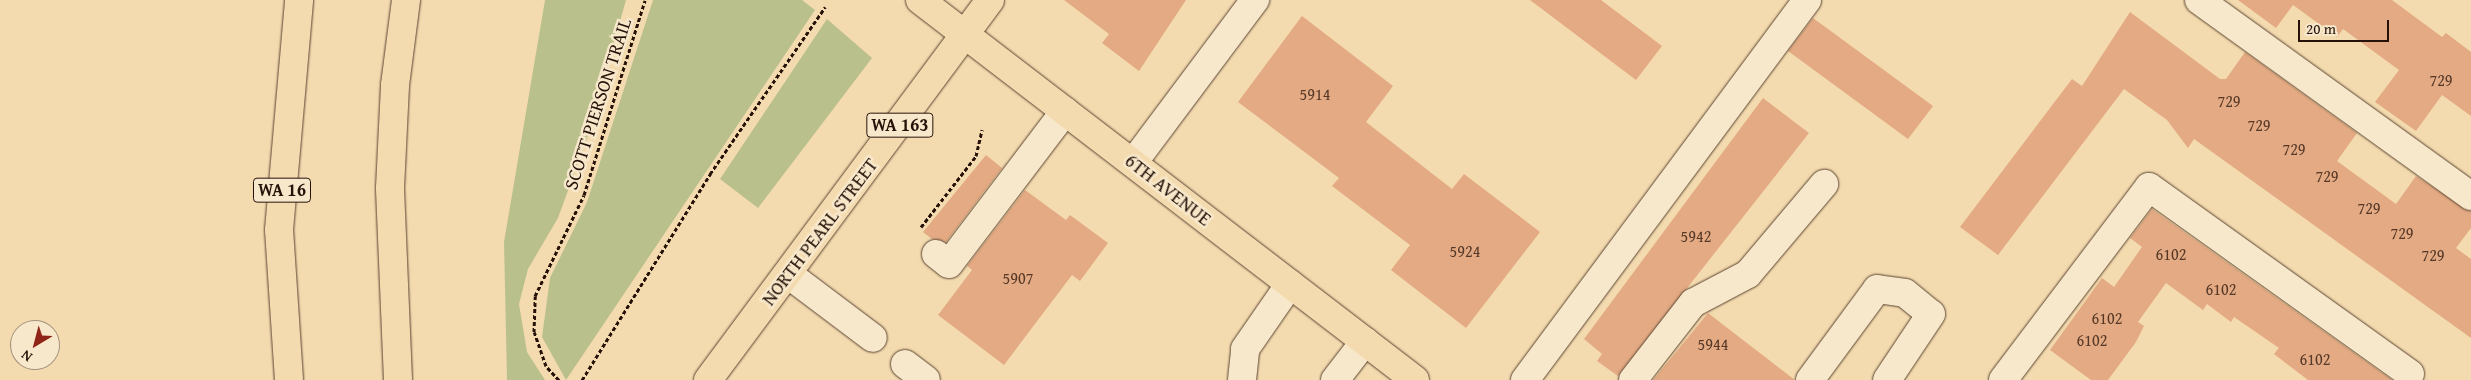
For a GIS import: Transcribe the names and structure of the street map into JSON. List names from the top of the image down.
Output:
{
  "streets": {
    "main road": [
      "WA 163",
      "WA 16",
      "6TH AVENUE",
      "NORTH PEARL STREET"
    ],
    "path": ["SCOTT PIERSON TRAIL"]
  },
  "crossings": [
    ["WA 163", "6TH AVENUE"],
    ["WA 163", "NORTH PEARL STREET"],
    ["6TH AVENUE", "NORTH PEARL STREET"]
  ],
  "house_numbers": [
    "729",
    "5914",
    "729",
    "729",
    "729",
    "729",
    "729",
    "729",
    "5942",
    "5924",
    "6102",
    "729",
    "5907",
    "6102",
    "6102",
    "6102",
    "5944",
    "6102"
  ],
  "scale_bar": "20 m",
  "north": "bottom left"
}
